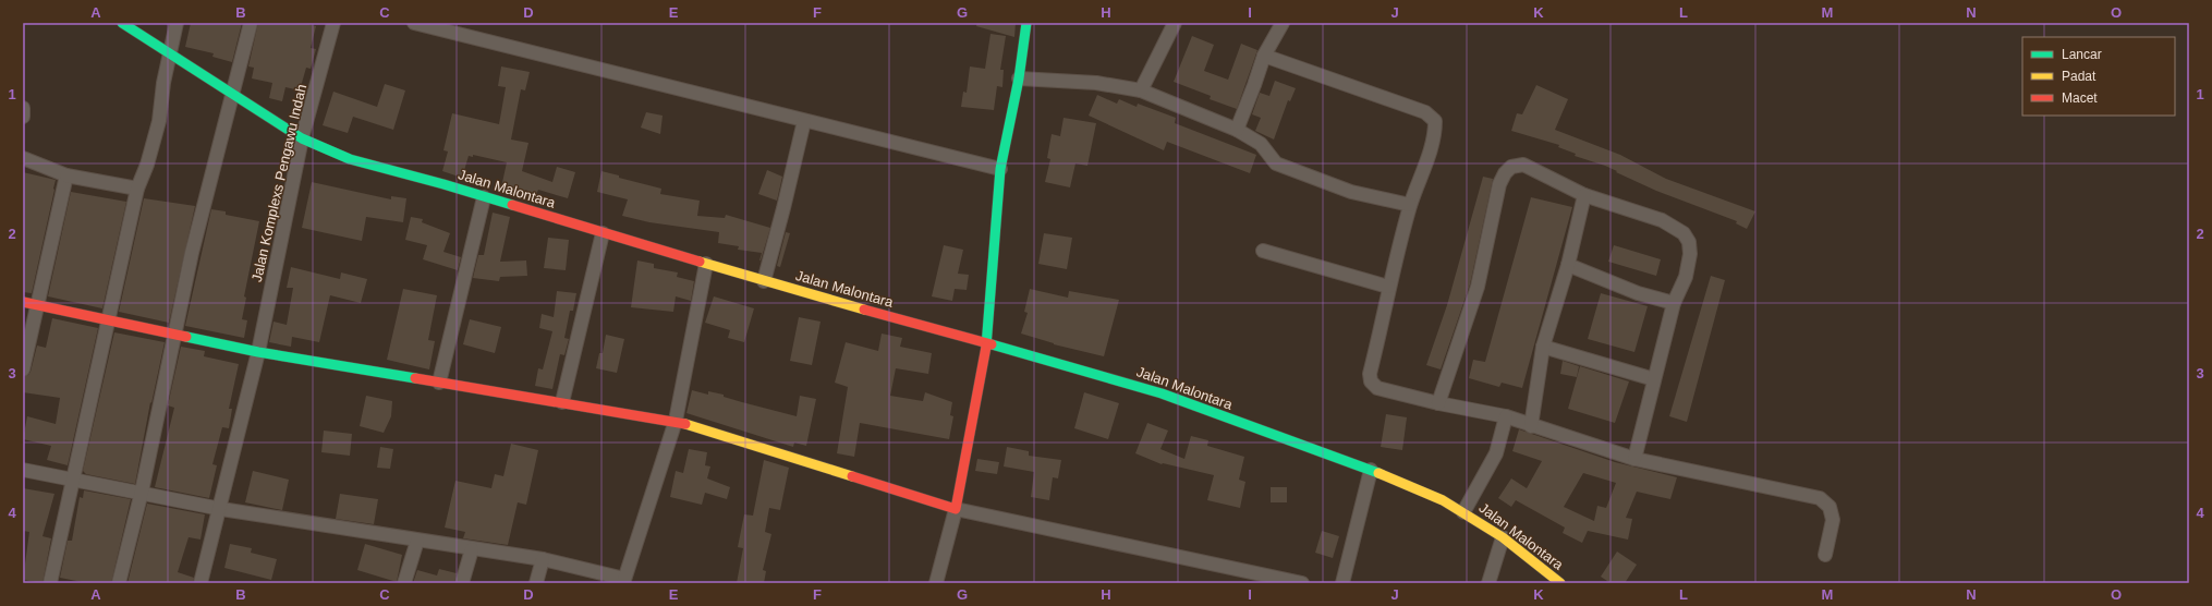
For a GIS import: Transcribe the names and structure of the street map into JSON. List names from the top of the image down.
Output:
{
  "streets": {
    "street": ["Jalan Komplexs Pengawu Indah", "Jalan Malontara"]
  },
  "crossings": [
    ["Jalan Komplexs Pengawu Indah", "Jalan Malontara"]
  ],
  "legend": ["Lancar", "Padat", "Macet"],
  "grid": {
    "columns": [
      "A",
      "B",
      "C",
      "D",
      "E",
      "F",
      "G",
      "H",
      "I",
      "J",
      "K",
      "L",
      "M",
      "N",
      "O"
    ],
    "rows": [
      "1",
      "2",
      "3",
      "4"
    ]
  }
}
